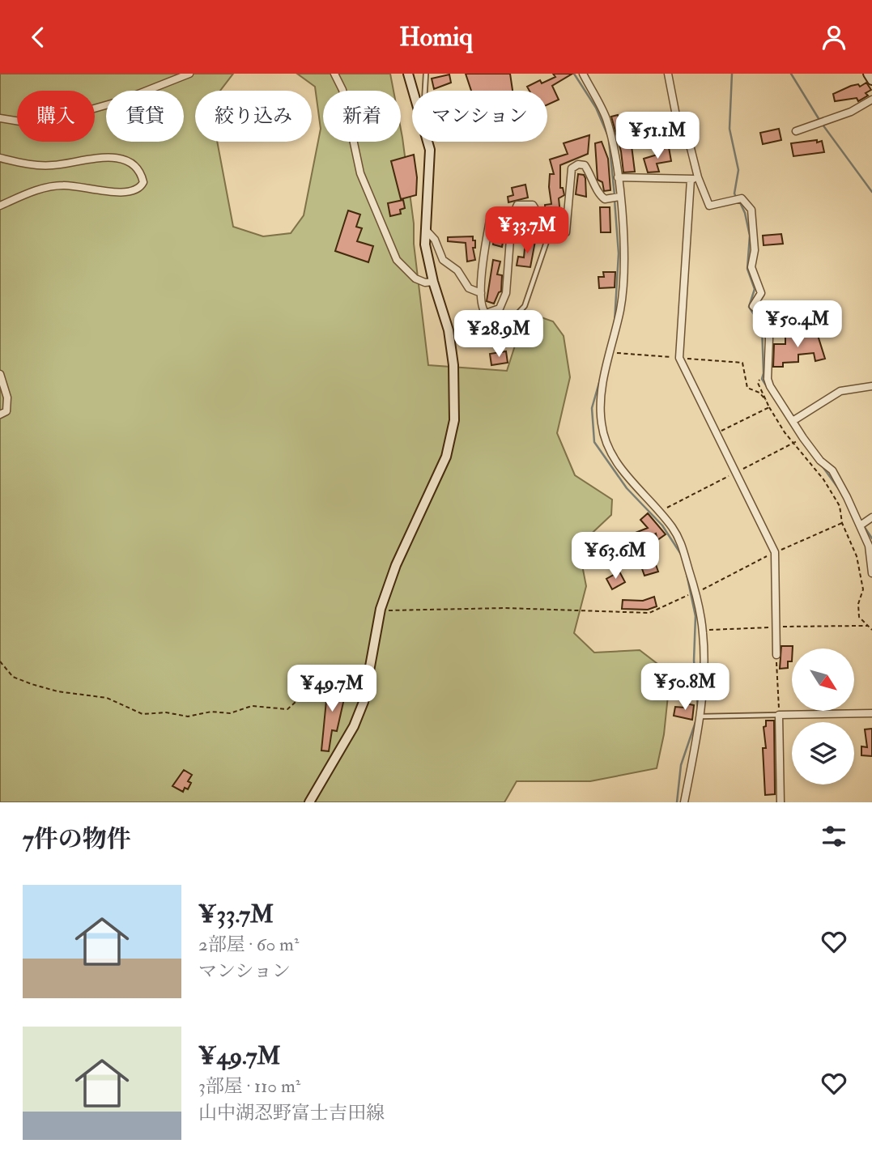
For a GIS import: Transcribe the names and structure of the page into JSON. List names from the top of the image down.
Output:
{
  "north": "bottom right",
  "page": {
    "header": "Homiq",
    "chip": [
      "購入",
      "賃貸",
      "絞り込み",
      "新着",
      "マンション"
    ],
    "price": [
      "¥51.1M",
      "¥33.7M",
      "¥50.4M",
      "¥28.9M",
      "¥63.6M",
      "¥50.8M",
      "¥49.7M"
    ],
    "heading": "7件の物件",
    "list": [
      {
        "name": "¥33.7M",
        "note": "2部屋 · 60 m² · マンション"
      },
      {
        "name": "¥49.7M",
        "note": "3部屋 · 110 m² · 山中湖忍野富士吉田線"
      }
    ]
  }
}
